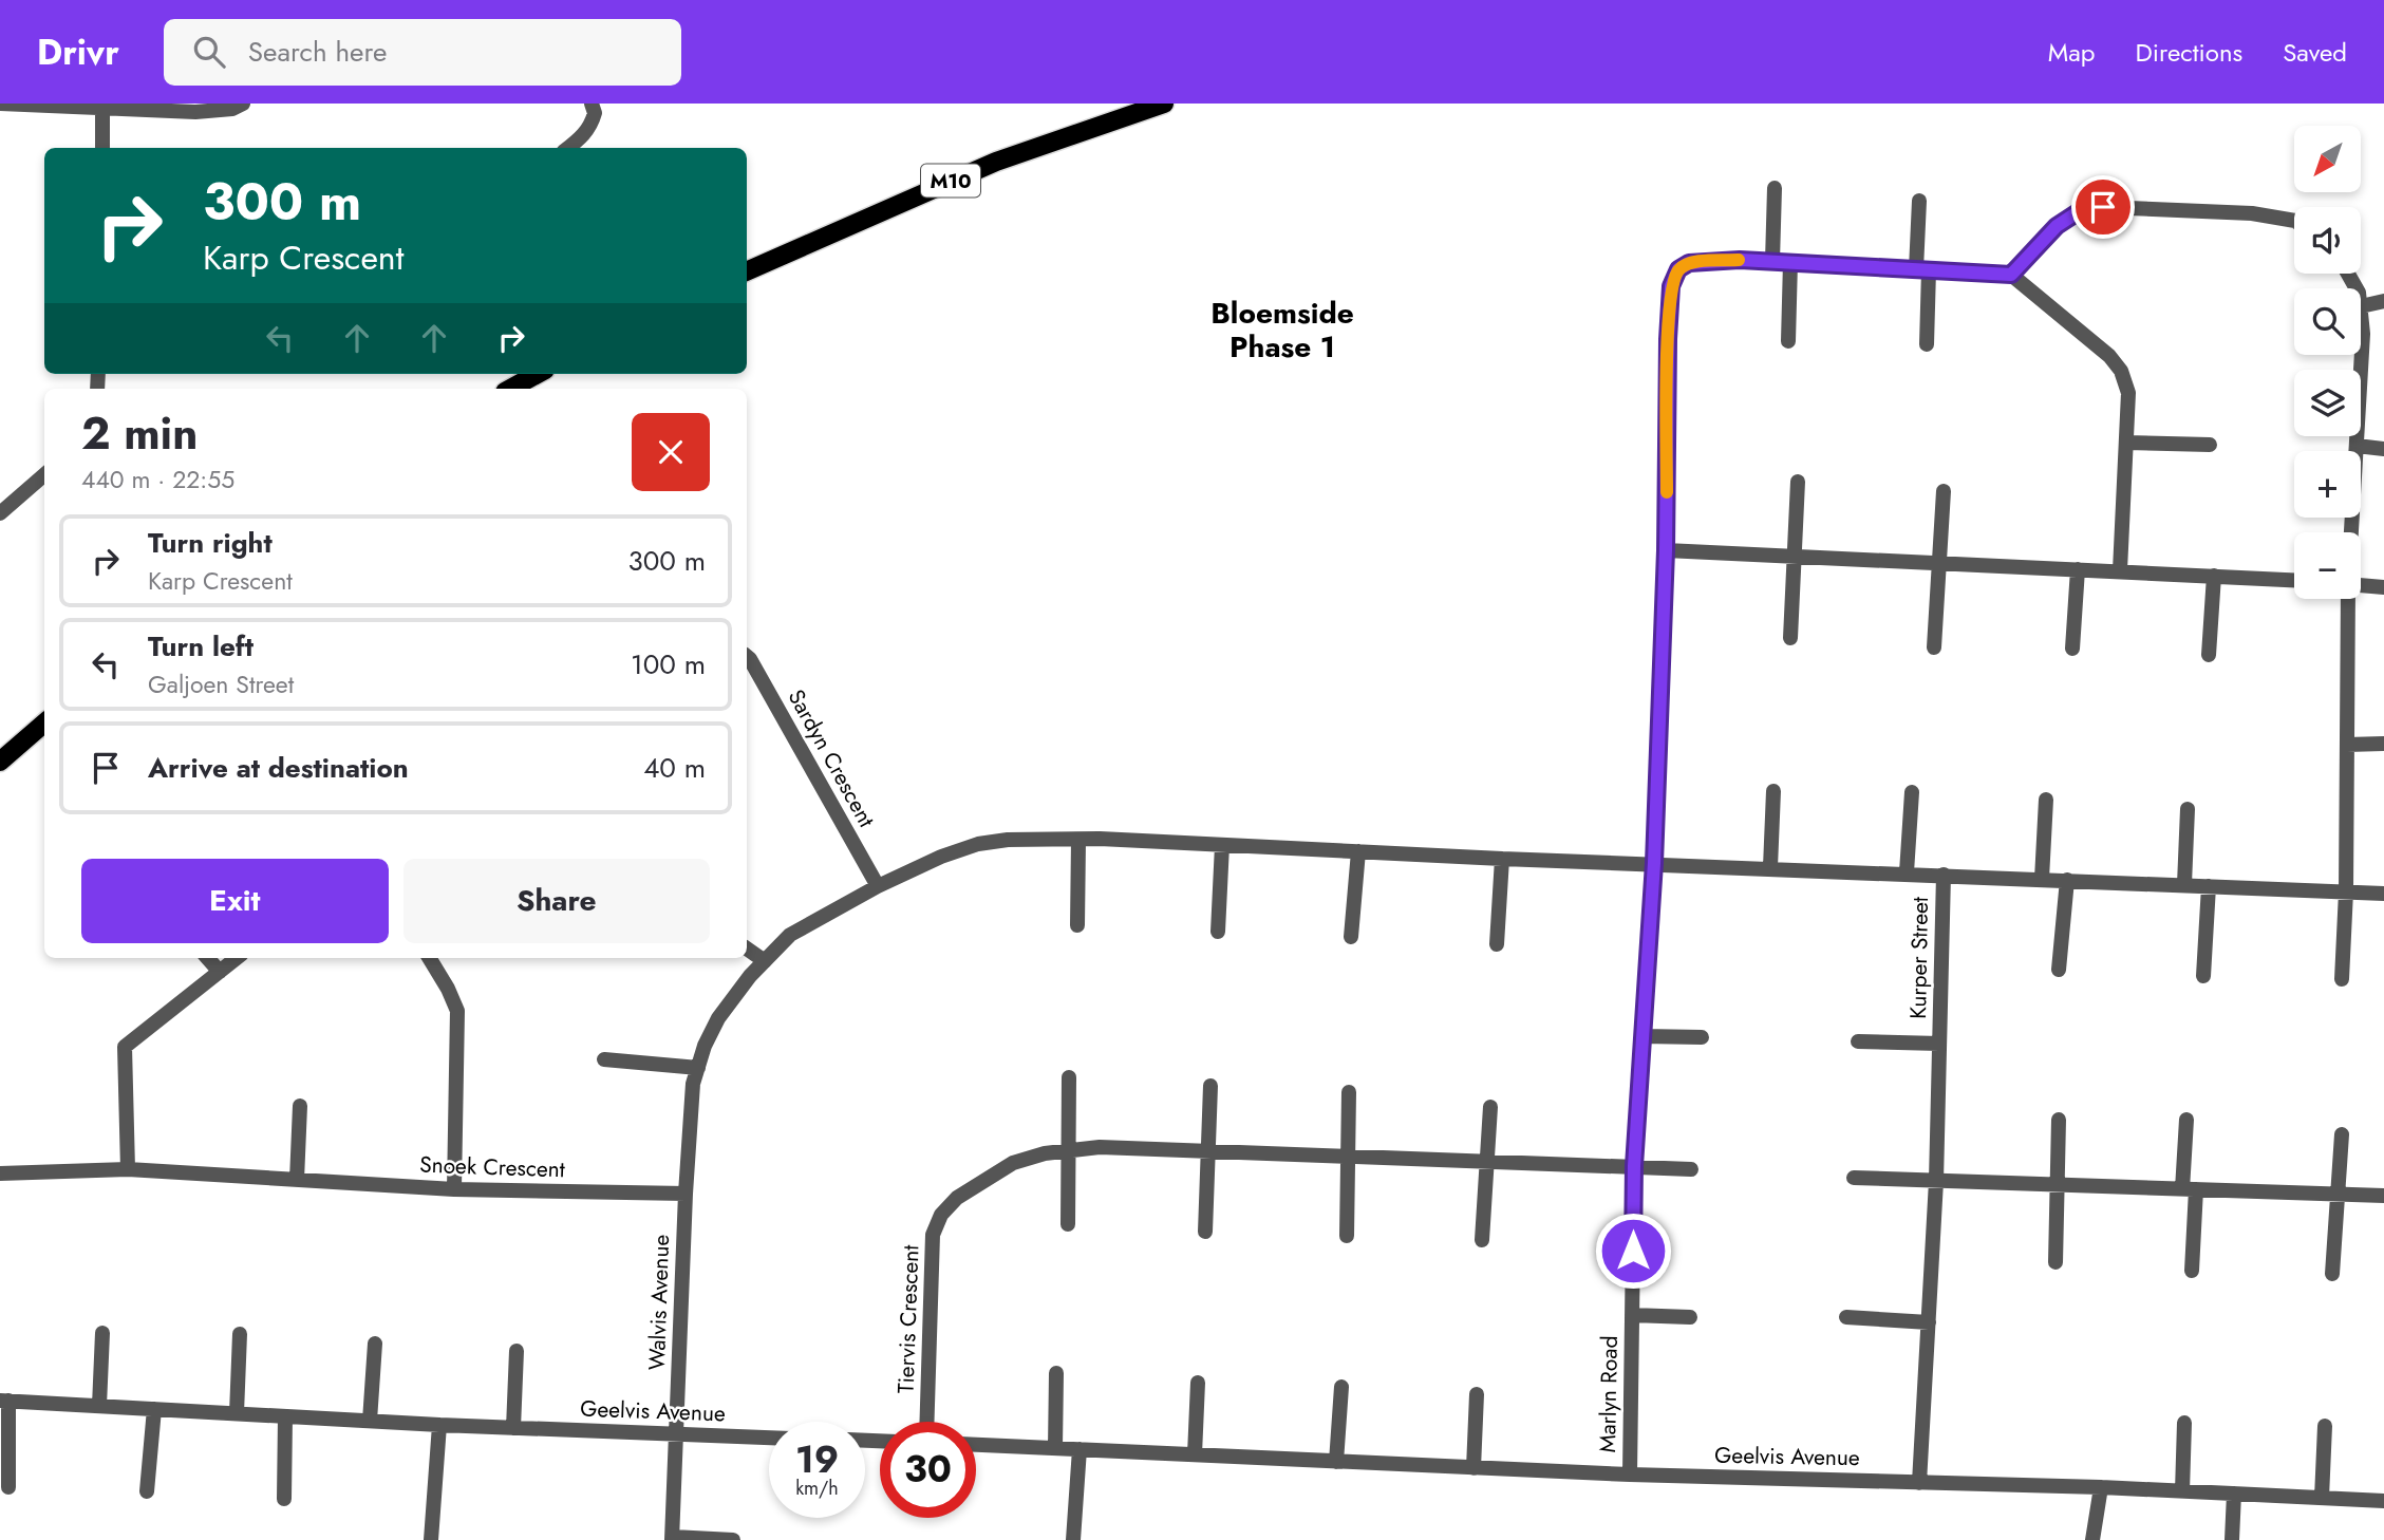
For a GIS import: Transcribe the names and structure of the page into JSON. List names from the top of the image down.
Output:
{
  "streets": {
    "main road": ["M10"],
    "street": [
      "Sardyn Crescent",
      "Kurper Street",
      "Snoek Crescent",
      "Walvis Avenue",
      "Tiervis Crescent",
      "Marlyn Road",
      "Geelvis Avenue"
    ]
  },
  "crossings": [
    ["Sardyn Crescent", "Walvis Avenue"],
    ["Kurper Street", "Walvis Avenue"],
    ["Kurper Street", "Geelvis Avenue"],
    ["Snoek Crescent", "Walvis Avenue"],
    ["Walvis Avenue", "Marlyn Road"],
    ["Walvis Avenue", "Geelvis Avenue"],
    ["Tiervis Crescent", "Marlyn Road"],
    ["Marlyn Road", "Geelvis Avenue"]
  ],
  "districts": ["Bloemside Phase 1"],
  "north": "bottom left",
  "page": {
    "header": "Drivr",
    "search": "Search here",
    "nav": ["Map", "Directions", "Saved"],
    "map_buttons": ["+", "−"],
    "turn": ["300 m", "Karp Crescent"],
    "heading": ["2 min", "440 m · 22:55"],
    "list": [
      {
        "name": "Turn right",
        "note": "Karp Crescent",
        "value": "300 m"
      },
      {
        "name": "Turn left",
        "note": "Galjoen Street",
        "value": "100 m"
      },
      {
        "name": "Arrive at destination",
        "value": "40 m"
      }
    ],
    "buttons": ["Exit", "Share"],
    "speed": "19 km/h",
    "limit": "30"
  }
}
